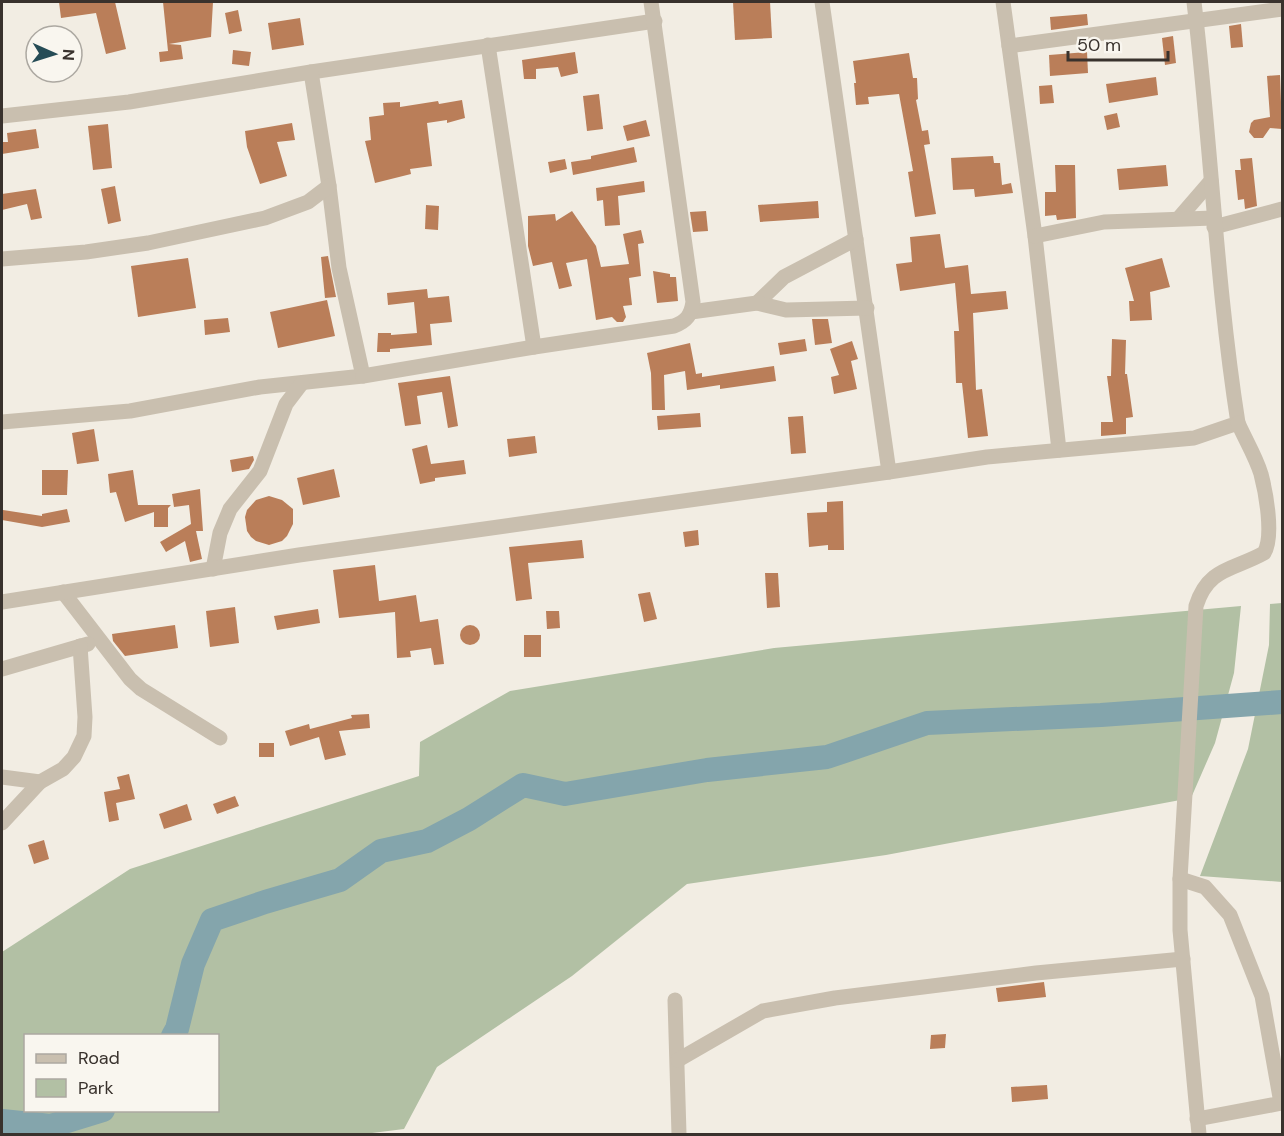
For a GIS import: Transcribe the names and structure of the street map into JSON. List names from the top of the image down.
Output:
{
  "legend": ["Road", "Park"],
  "scale_bar": "50 m",
  "north": "right"
}
